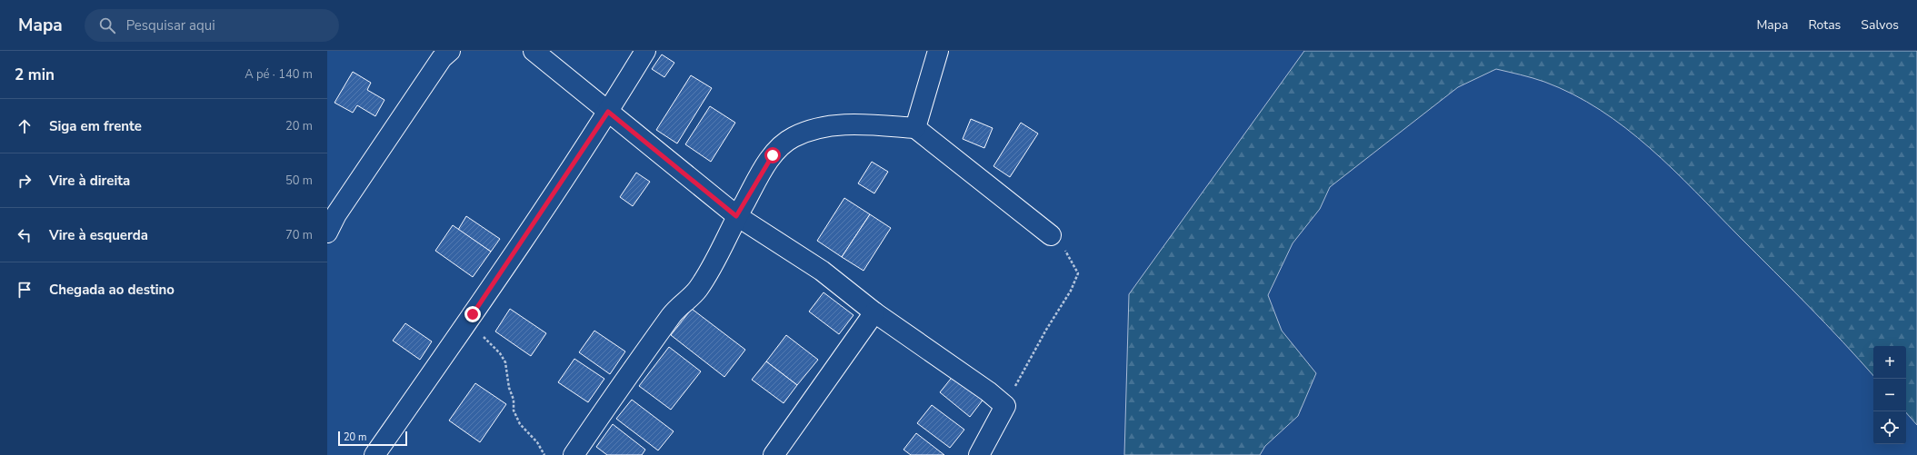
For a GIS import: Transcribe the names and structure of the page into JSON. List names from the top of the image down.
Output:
{
  "scale_bar": "20 m",
  "page": {
    "header": "Mapa",
    "search": "Pesquisar aqui",
    "nav": ["Mapa", "Rotas", "Salvos"],
    "heading": ["2 min", "A pé · 140 m"],
    "list": [
      ["Siga em frente", "20 m"],
      ["Vire à direita", "50 m"],
      ["Vire à esquerda", "70 m"],
      "Chegada ao destino"
    ],
    "map_buttons": ["+", "−"],
    "scale": "20 m"
  }
}
